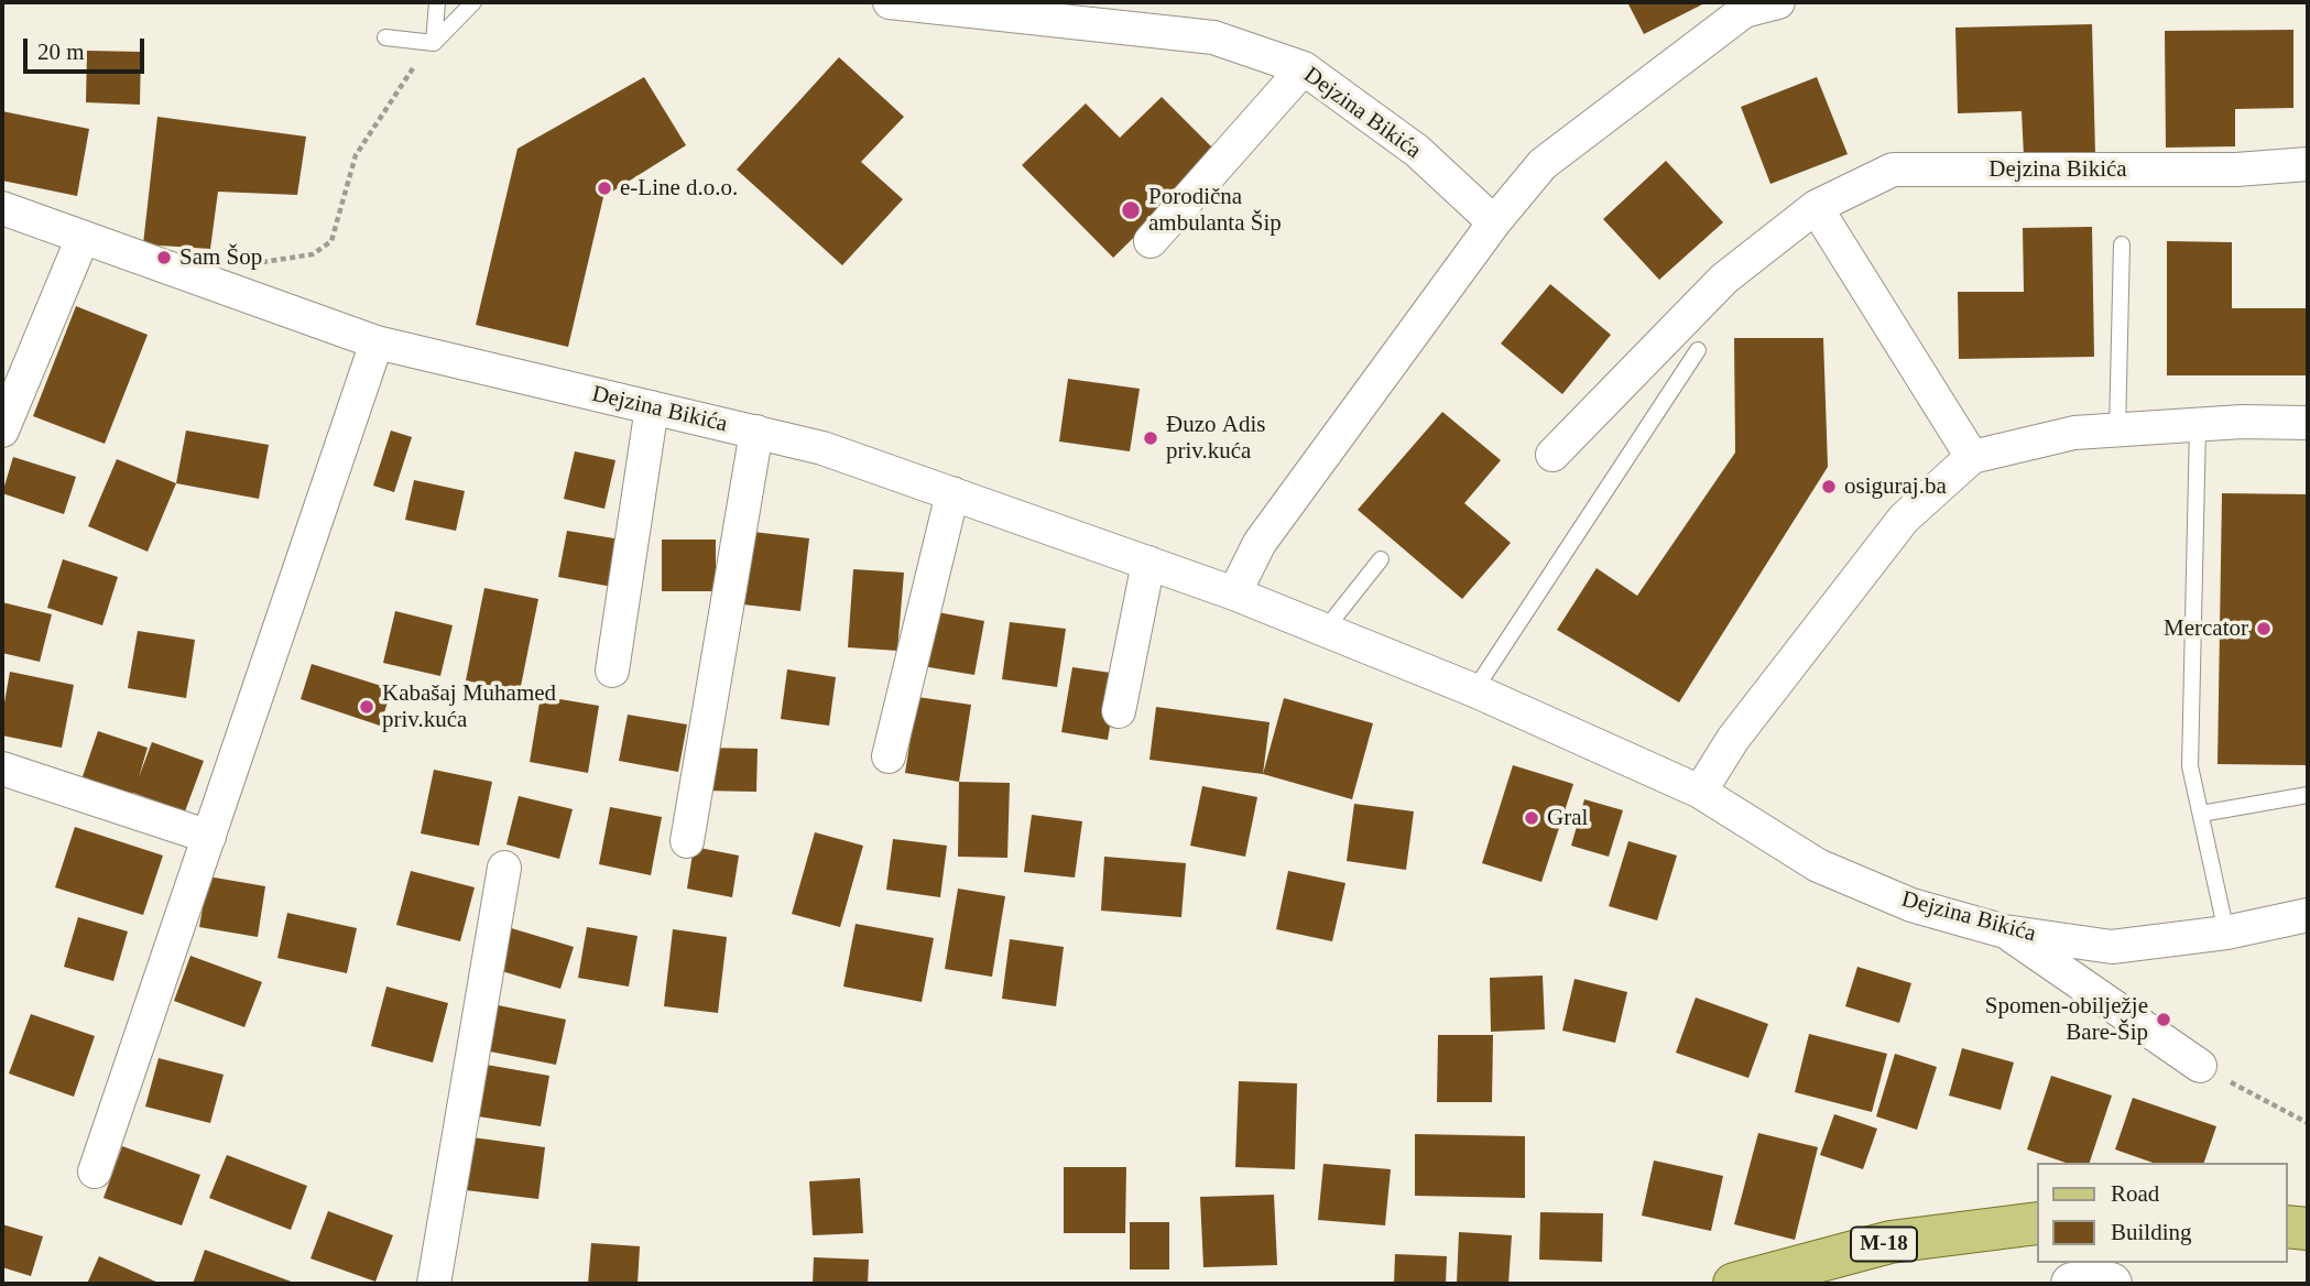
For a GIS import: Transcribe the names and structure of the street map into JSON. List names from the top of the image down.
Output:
{
  "streets": {
    "main road": ["M-18"],
    "street": ["Dejzina Bikića"]
  },
  "places": [
    "e-Line d.o.o.",
    "Porodična ambulanta Šip",
    "Sam Šop",
    "Đuzo Adis priv.kuća",
    "osiguraj.ba",
    "Mercator",
    "Kabašaj Muhamed priv.kuća",
    "Gral",
    "Spomen-obilježje Bare-Šip"
  ],
  "legend": ["Road", "Building"],
  "scale_bar": "20 m"
}
